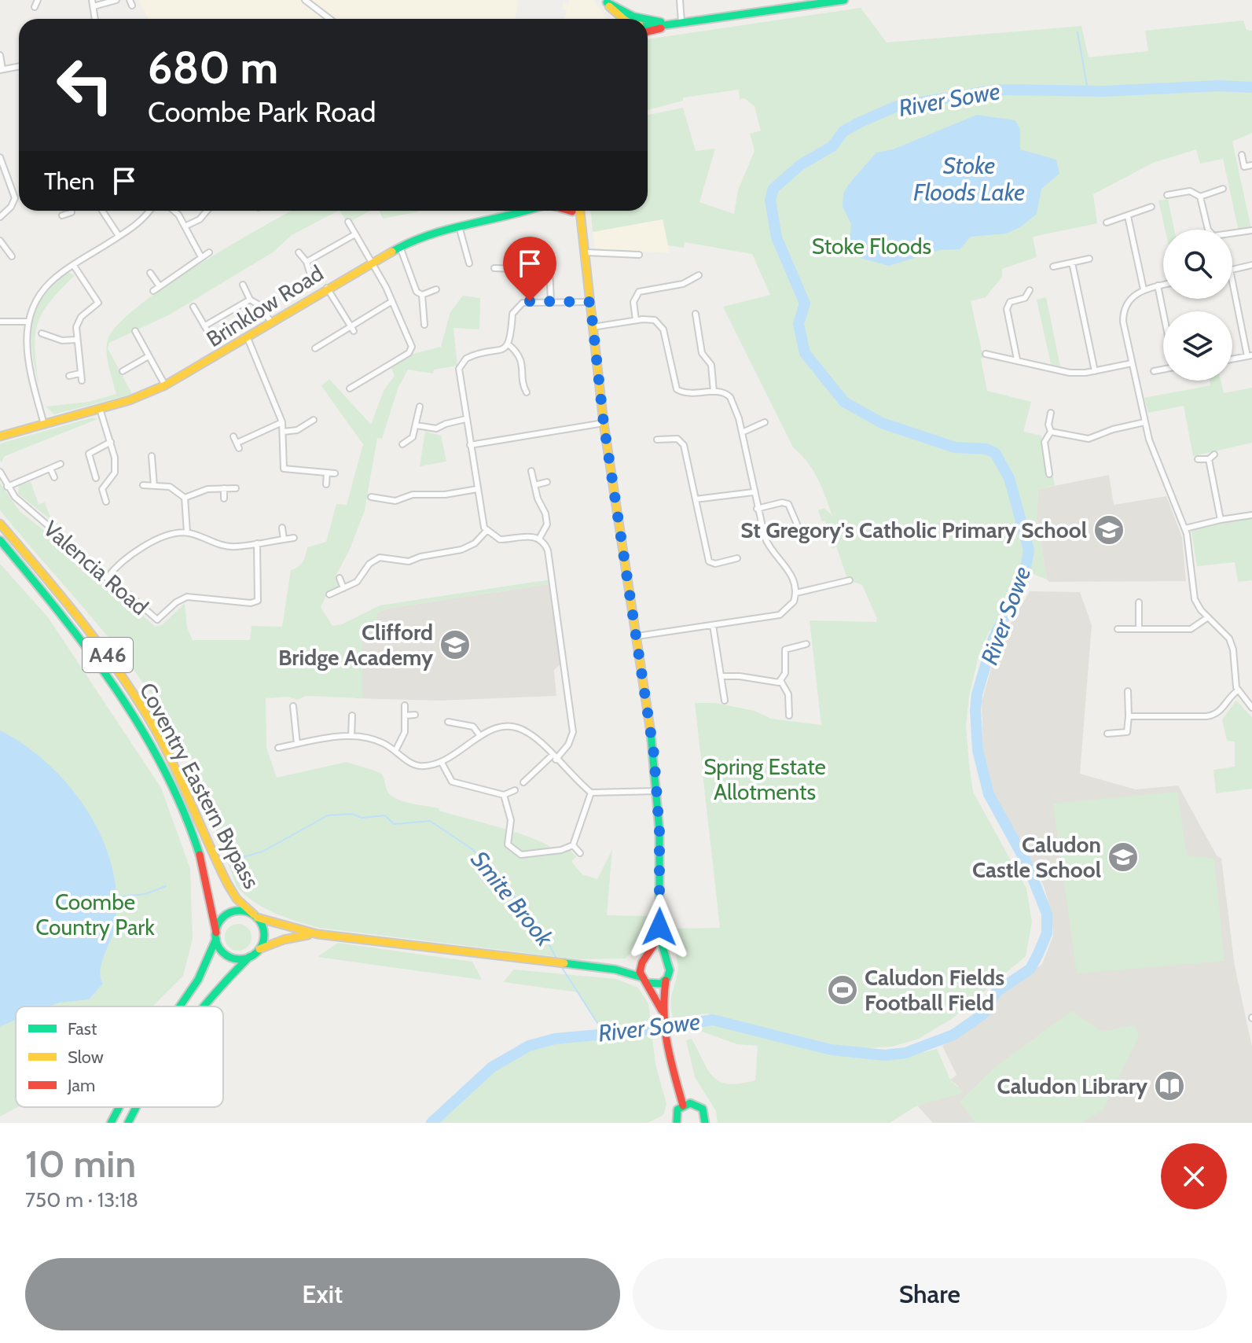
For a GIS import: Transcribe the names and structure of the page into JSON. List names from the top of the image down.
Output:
{
  "streets": {
    "main road": ["Brinklow Road", "A46", "Coventry Eastern Bypass"],
    "street": ["Valencia Road"]
  },
  "water": ["River Sowe", "Stoke Floods Lake", "Smite Brook"],
  "parks": ["Stoke Floods", "Spring Estate Allotments", "Coombe Country Park"],
  "places": {
    "school or university": ["St Gregory's Catholic Primary School", "Clifford Bridge Academy", "Caludon Castle School"],
    "sports": ["Caludon Fields Football Field"],
    "library": ["Caludon Library"]
  },
  "legend": ["Fast", "Slow", "Jam"],
  "page": {
    "turn": ["680 m", "Coombe Park Road"],
    "then": "Then",
    "heading": ["10 min", "750 m · 13:18"],
    "buttons": ["Exit", "Share"]
  }
}
